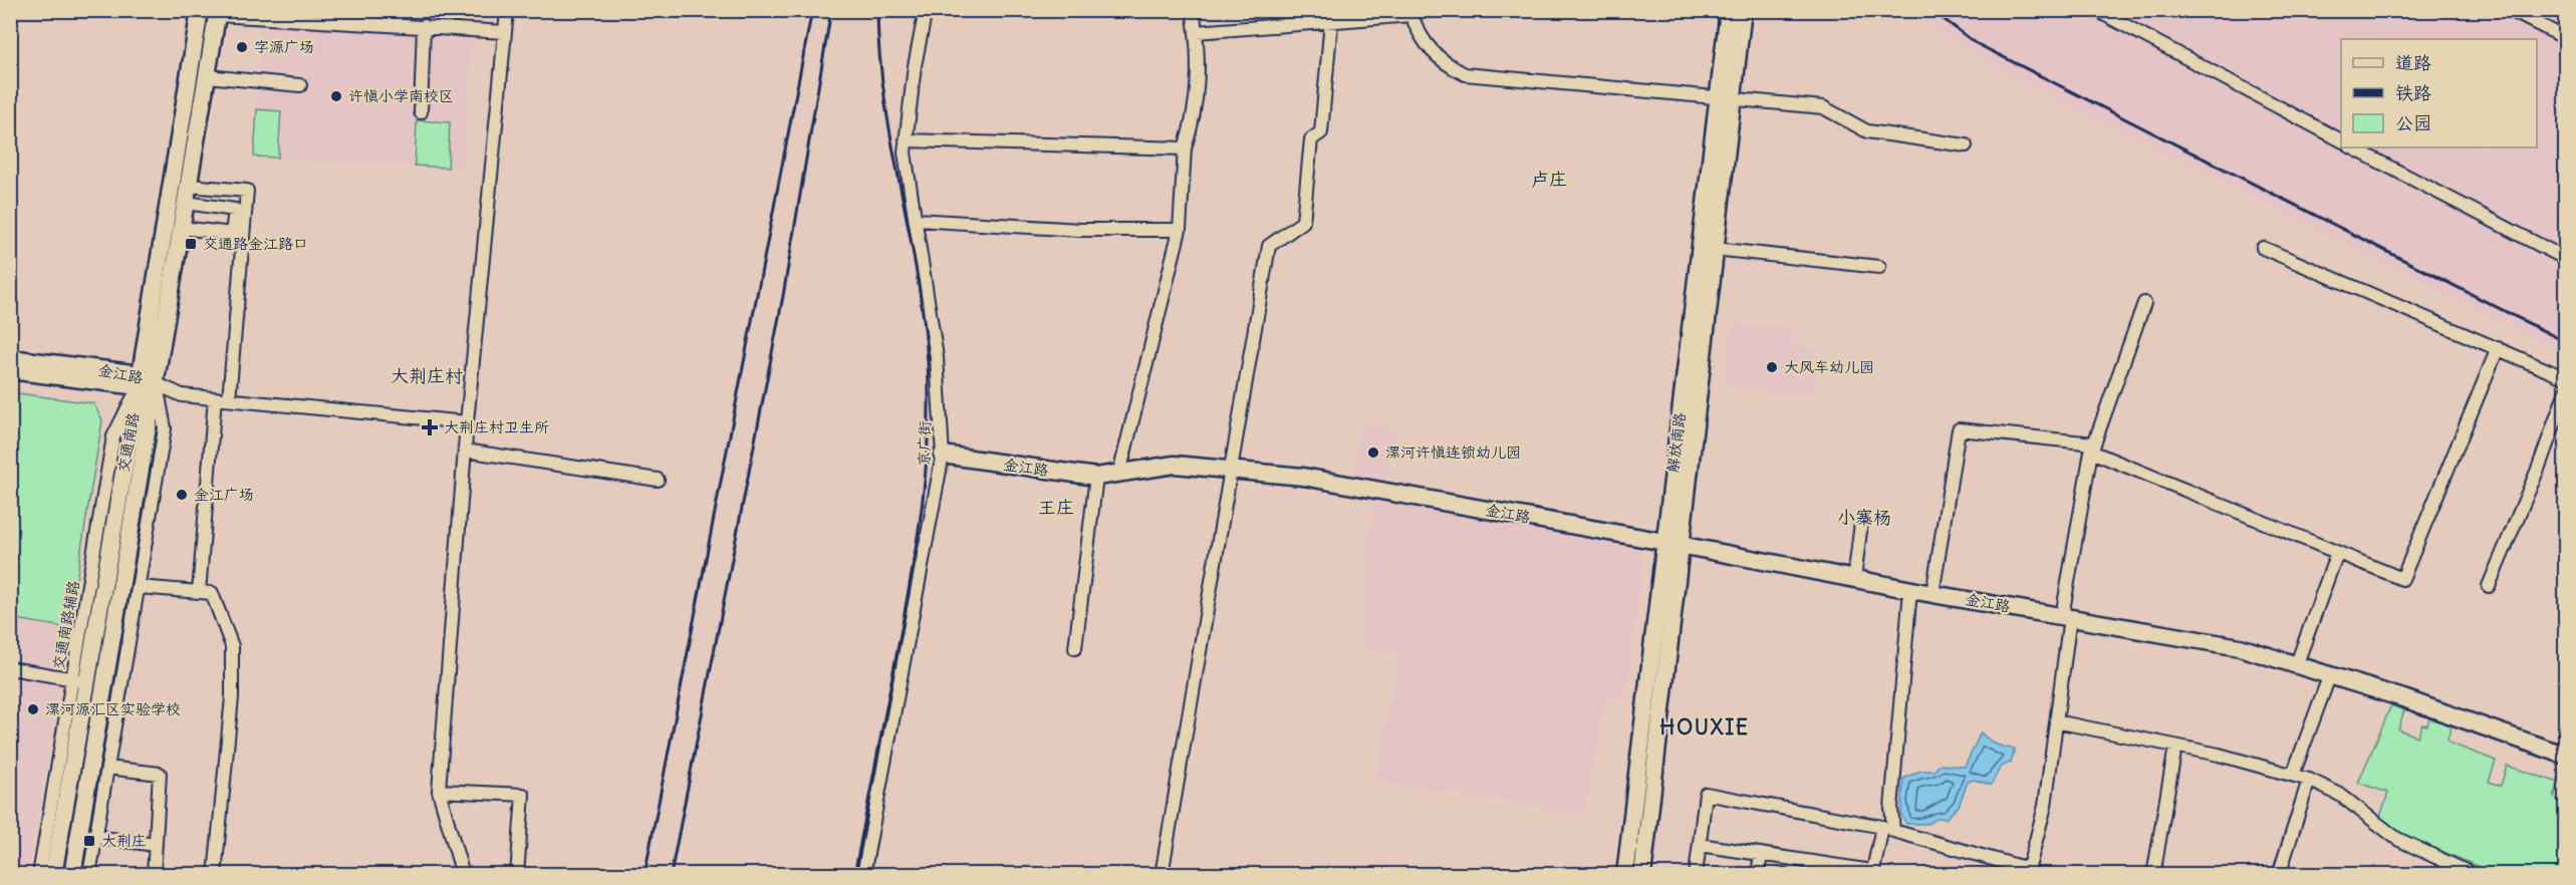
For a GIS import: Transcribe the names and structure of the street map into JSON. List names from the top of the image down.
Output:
{
  "streets": {
    "main road": ["金江路", "交通南路", "解放南路"],
    "street": ["京广街"]
  },
  "crossings": [
    ["金江路", "交通南路"],
    ["金江路", "解放南路"],
    ["金江路", "京广街"]
  ],
  "districts": [
    "卢庄",
    "大荆庄村",
    "王庄",
    "小寨杨",
    "HOUXIE"
  ],
  "places": {
    "other": [
      "字源广场",
      "许慎小学南校区",
      "大风车幼儿园",
      "漯河许慎连锁幼儿园",
      "金江广场",
      "漯河源汇区实验学校"
    ],
    "transit": ["交通路金江路口", "大荆庄"],
    "health": ["大荆庄村卫生所"]
  },
  "legend": ["道路", "铁路", "公园"]
}
